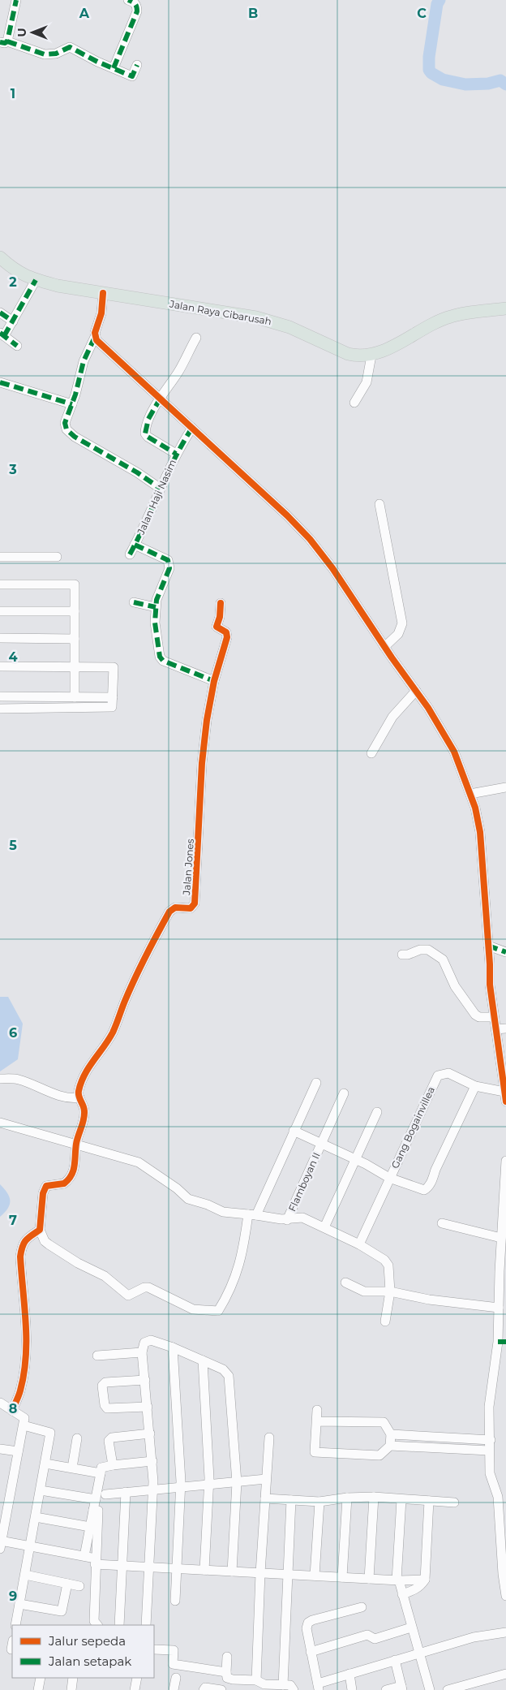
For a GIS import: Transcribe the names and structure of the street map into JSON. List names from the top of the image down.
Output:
{
  "streets": {
    "main road": ["Jalan Raya Cibarusah"],
    "street": [
      "Jalan Haji Nasim",
      "Jalan Jones",
      "Gang Bogainvillea",
      "Flamboyan II"
    ]
  },
  "crossings": [
    ["Jalan Haji Nasim", "Jalan Jones"]
  ],
  "legend": ["Jalur sepeda", "Jalan setapak"],
  "north": "left",
  "grid": {
    "columns": ["A", "B", "C"],
    "rows": [
      "1",
      "2",
      "3",
      "4",
      "5",
      "6",
      "7",
      "8",
      "9"
    ]
  }
}
